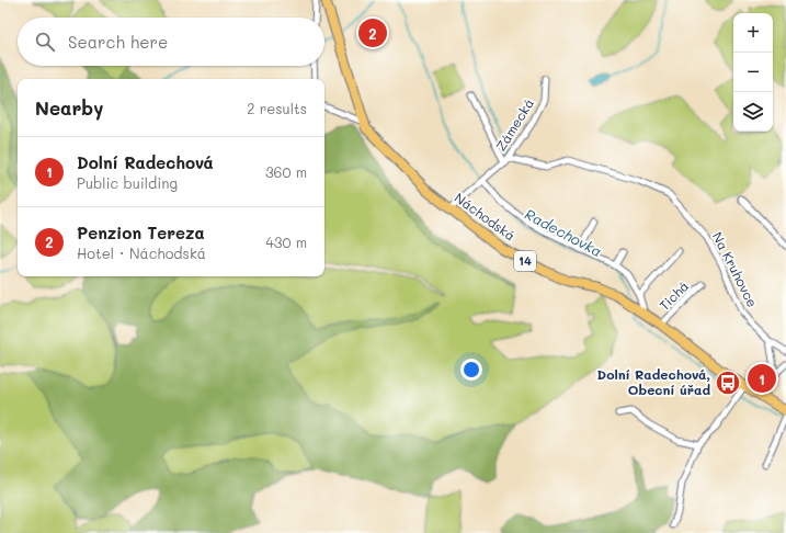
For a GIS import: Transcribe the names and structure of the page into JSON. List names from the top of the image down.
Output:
{
  "streets": {
    "main road": ["Náchodská", "14"],
    "street": ["Zámecká", "Na Kruhovce", "Tichá"]
  },
  "crossings": [
    ["Zámecká", "Náchodská"],
    ["Zámecká", "Na Kruhovce"],
    ["Náchodská", "Tichá"]
  ],
  "water": ["Radechovka"],
  "places": {
    "bus stop": ["Dolní Radechová, Obecní úřad"]
  },
  "page": {
    "map_buttons": ["+", "−"],
    "pins": ["2", "1"],
    "search": "Search here",
    "heading": ["Nearby", "2 results"],
    "list": [
      {
        "mark": "1",
        "name": "Dolní Radechová",
        "note": "Public building",
        "value": "360 m"
      },
      {
        "mark": "2",
        "name": "Penzion Tereza",
        "note": "Hotel · Náchodská",
        "value": "430 m"
      }
    ]
  }
}
